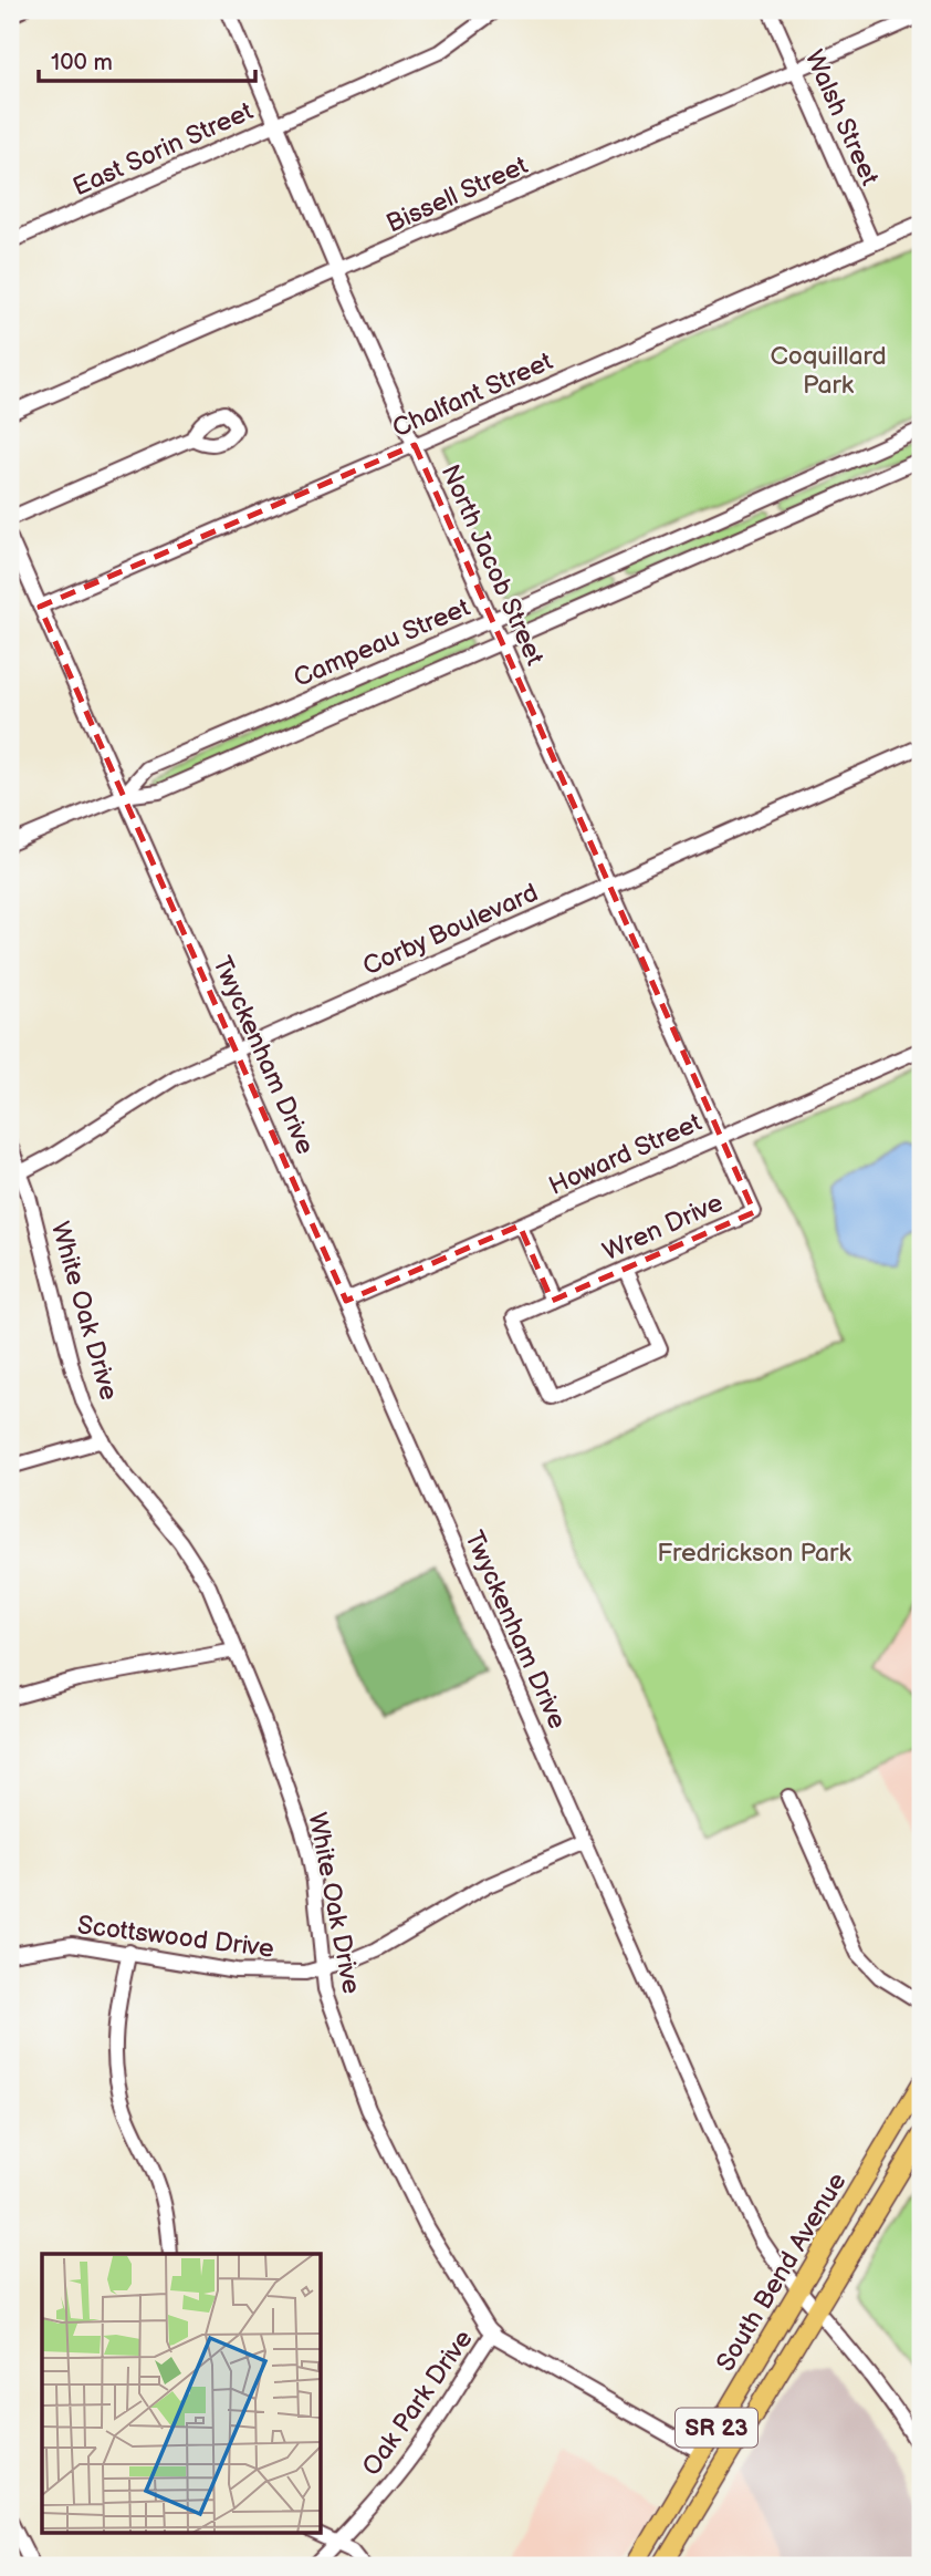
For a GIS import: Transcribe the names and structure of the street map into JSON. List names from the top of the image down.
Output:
{
  "streets": {
    "main road": ["South Bend Avenue", "SR 23"],
    "street": [
      "Walsh Street",
      "East Sorin Street",
      "Bissell Street",
      "Chalfant Street",
      "North Jacob Street",
      "Campeau Street",
      "Corby Boulevard",
      "Twyckenham Drive",
      "Howard Street",
      "Wren Drive",
      "White Oak Drive",
      "Scottswood Drive",
      "Oak Park Drive"
    ]
  },
  "crossings": [
    ["Walsh Street", "Bissell Street"],
    ["Walsh Street", "Chalfant Street"],
    ["East Sorin Street", "North Jacob Street"],
    ["Bissell Street", "North Jacob Street"],
    ["Chalfant Street", "North Jacob Street"],
    ["Chalfant Street", "Twyckenham Drive"],
    ["North Jacob Street", "Campeau Street"],
    ["North Jacob Street", "Corby Boulevard"],
    ["North Jacob Street", "Howard Street"],
    ["North Jacob Street", "Wren Drive"],
    ["Campeau Street", "Twyckenham Drive"],
    ["Corby Boulevard", "Twyckenham Drive"],
    ["Corby Boulevard", "White Oak Drive"],
    ["Twyckenham Drive", "Howard Street"],
    ["Twyckenham Drive", "Scottswood Drive"],
    ["Twyckenham Drive", "South Bend Avenue"],
    ["Howard Street", "Wren Drive"],
    ["White Oak Drive", "Scottswood Drive"],
    ["White Oak Drive", "South Bend Avenue"],
    ["White Oak Drive", "Oak Park Drive"]
  ],
  "parks": ["Coquillard Park", "Fredrickson Park"],
  "scale_bar": "100 m"
}
